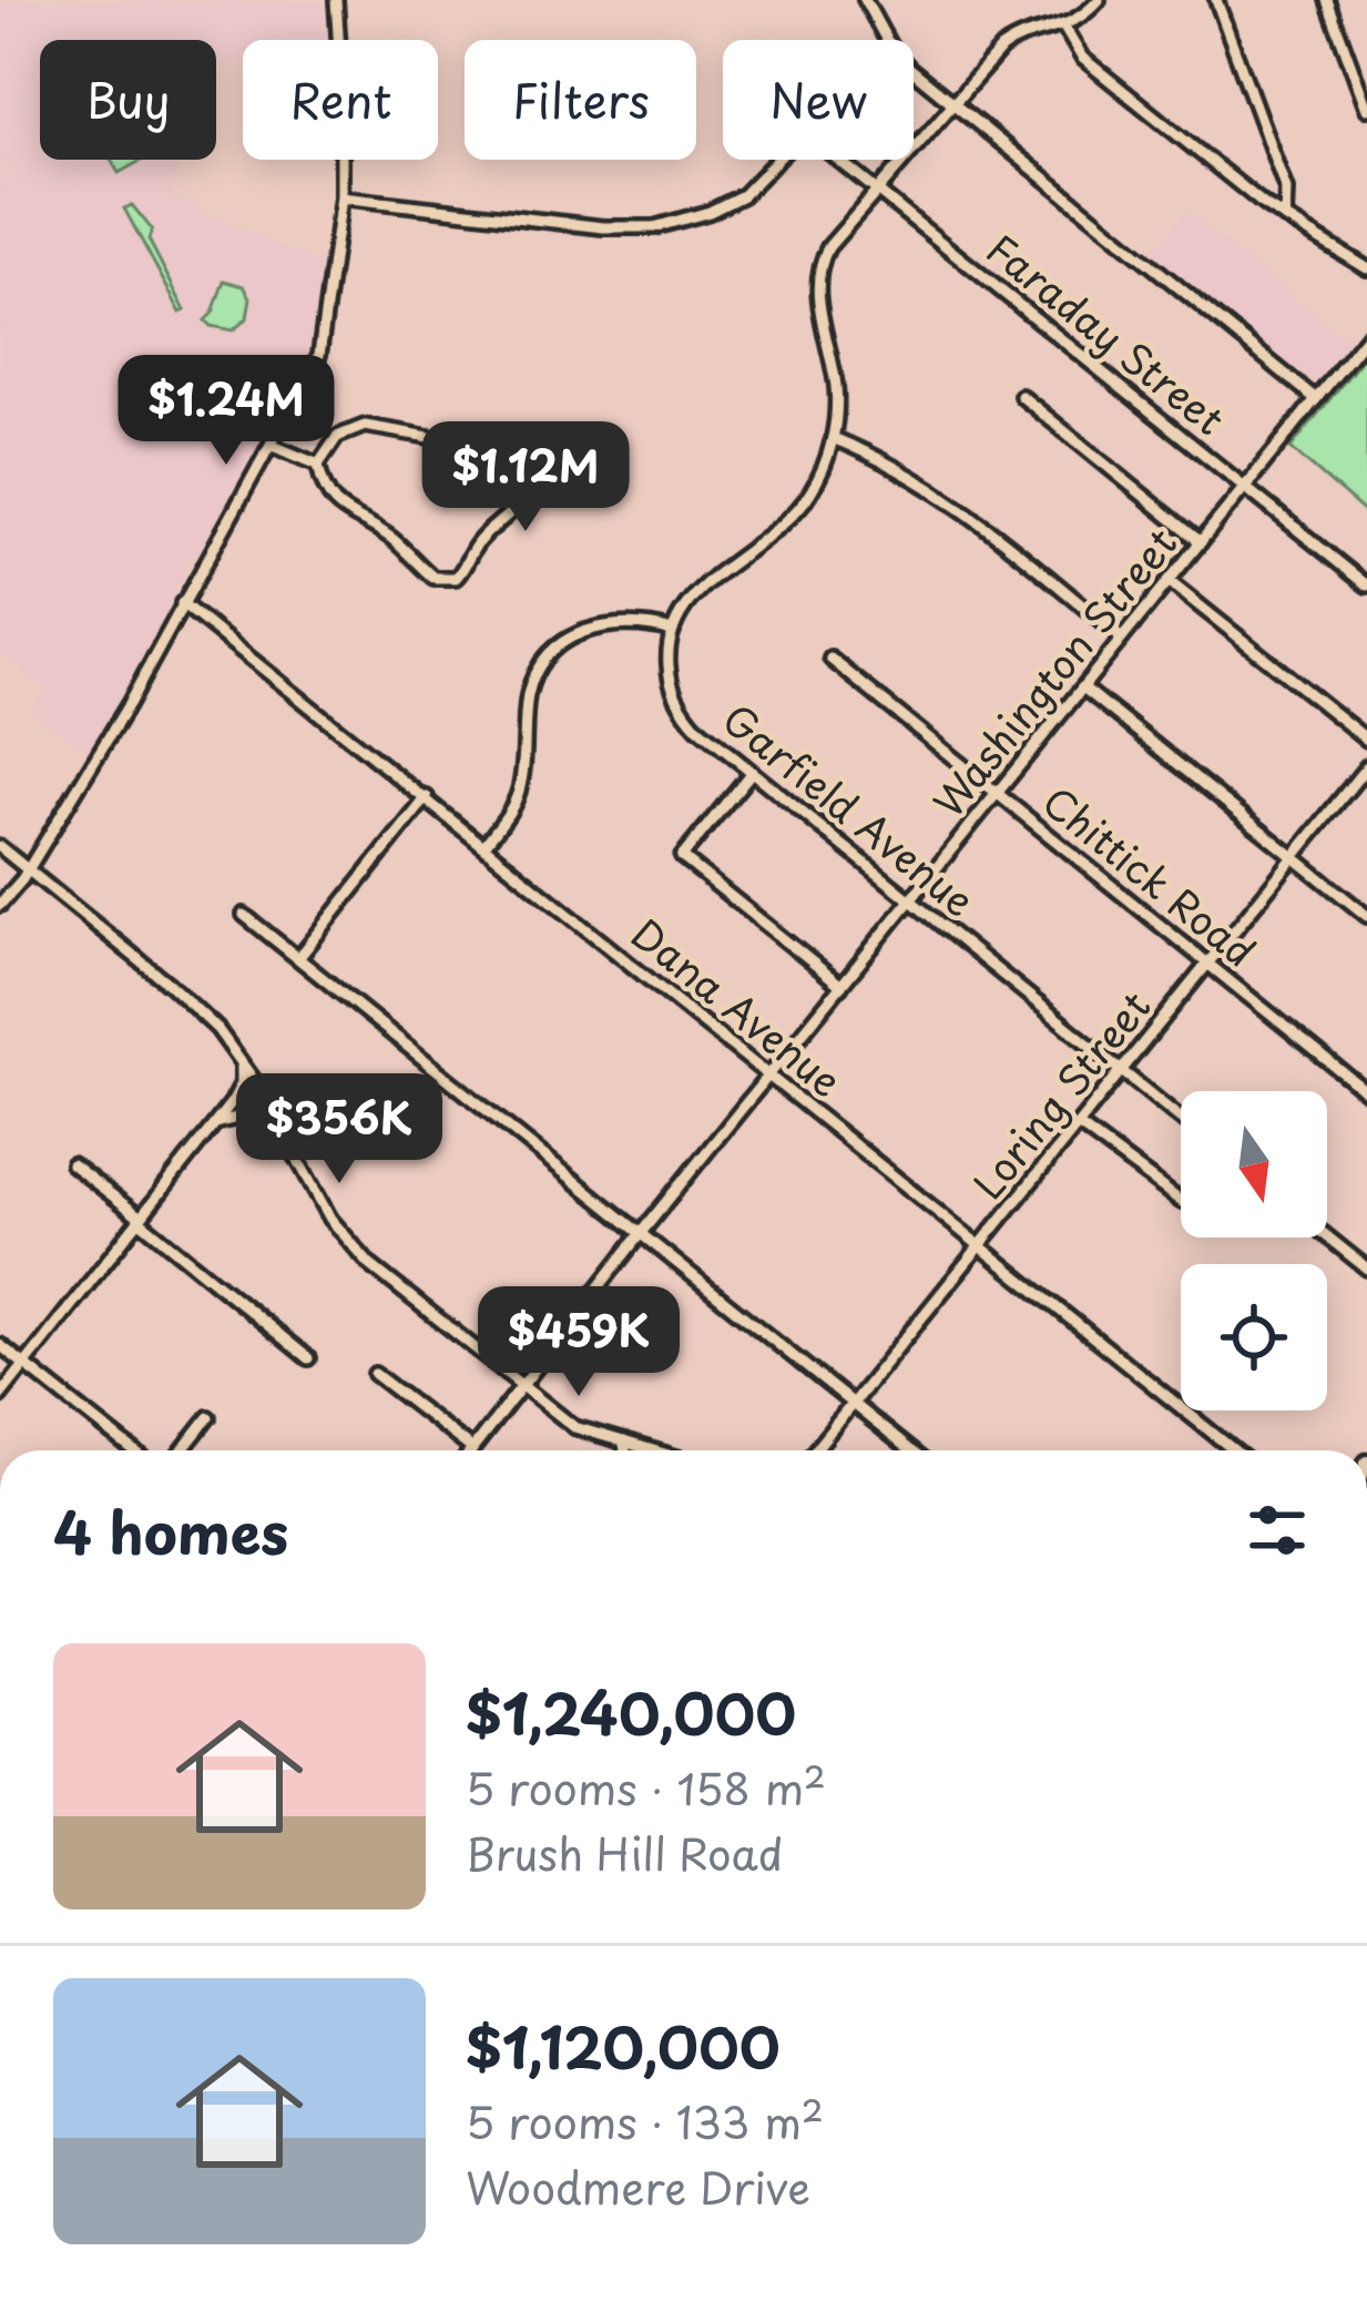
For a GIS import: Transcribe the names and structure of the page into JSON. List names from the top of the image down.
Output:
{
  "streets": {
    "street": [
      "Faraday Street",
      "Washington Street",
      "Garfield Avenue",
      "Chittick Road",
      "Dana Avenue",
      "Loring Street"
    ]
  },
  "crossings": [
    ["Faraday Street", "Washington Street"],
    ["Washington Street", "Garfield Avenue"],
    ["Washington Street", "Chittick Road"],
    ["Washington Street", "Dana Avenue"],
    ["Garfield Avenue", "Loring Street"],
    ["Chittick Road", "Loring Street"],
    ["Dana Avenue", "Loring Street"]
  ],
  "north": "bottom",
  "page": {
    "chip": [
      "Buy",
      "Rent",
      "Filters",
      "New"
    ],
    "price": [
      "$1.24M",
      "$1.12M",
      "$356K",
      "$459K"
    ],
    "heading": "4 homes",
    "list": [
      {
        "name": "$1,240,000",
        "note": "5 rooms · 158 m² · Brush Hill Road"
      },
      {
        "name": "$1,120,000",
        "note": "5 rooms · 133 m² · Woodmere Drive"
      }
    ]
  }
}
